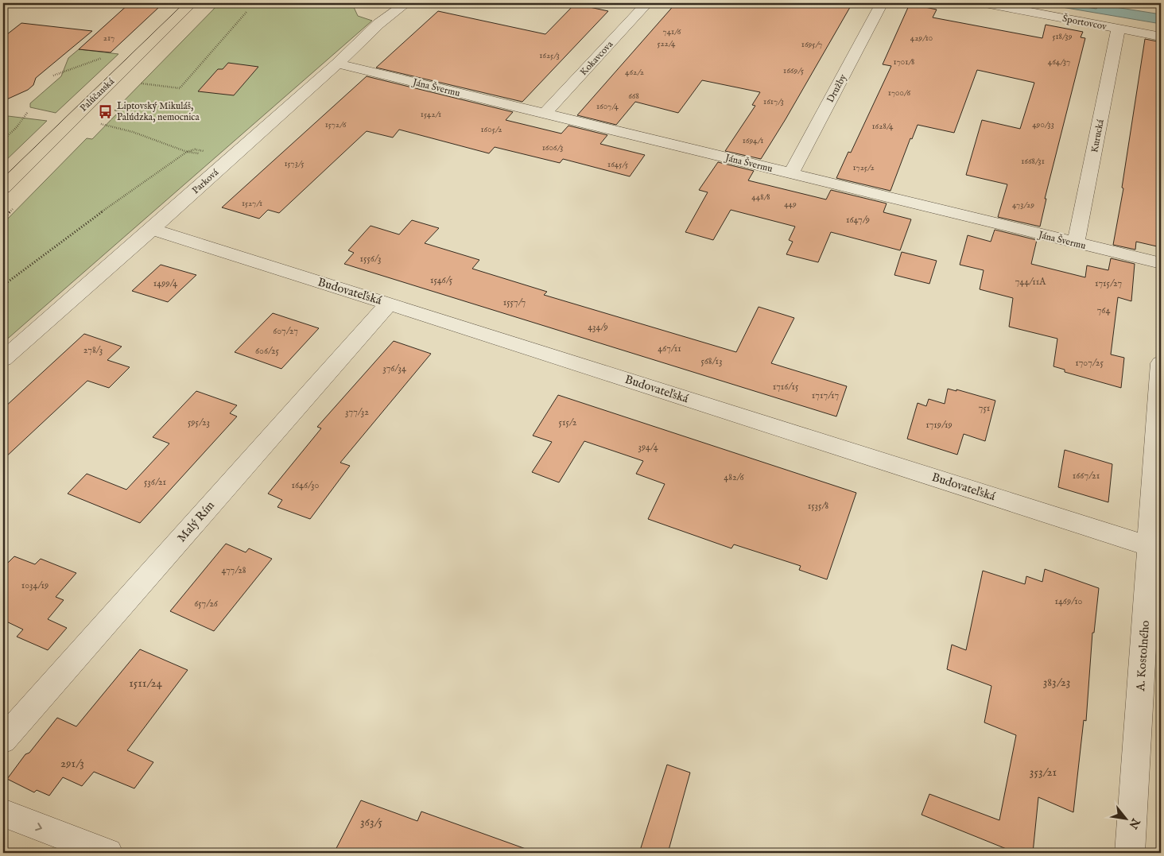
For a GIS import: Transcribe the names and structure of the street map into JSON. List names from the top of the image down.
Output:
{
  "streets": {
    "main road": ["Palúčanská"],
    "street": [
      "Športovcov",
      "Kokavcova",
      "Jána Švermu",
      "Družby",
      "Kurucká",
      "Parková",
      "Budovateľská",
      "Malý Rím",
      "A. Kostolného"
    ]
  },
  "crossings": [
    ["Športovcov", "Kurucká"],
    ["Kokavcova", "Jána Švermu"],
    ["Jána Švermu", "Družby"],
    ["Jána Švermu", "Kurucká"],
    ["Jána Švermu", "Parková"],
    ["Parková", "Budovateľská"],
    ["Budovateľská", "Malý Rím"],
    ["Budovateľská", "A. Kostolného"]
  ],
  "places": {
    "bus stop": ["Liptovský Mikuláš, Palúdzka, nemocnica"]
  },
  "house_numbers": [
    "741/6",
    "518/39",
    "217",
    "429/10",
    "522/4",
    "1695/7",
    "1625/3",
    "1701/8",
    "464/37",
    "1669/5",
    "462/2",
    "1700/6",
    "668",
    "1617/3",
    "1607/4",
    "1542/1",
    "1572/6",
    "490/33",
    "1628/4",
    "1605/2",
    "1694/1",
    "1606/3",
    "1668/31",
    "1573/5",
    "1645/5",
    "1725/2",
    "448/8",
    "1527/1",
    "449",
    "473/29",
    "1647/9",
    "1556/3",
    "1546/5",
    "744/11A",
    "1499/4",
    "1715/27",
    "1557/7",
    "764",
    "434/9",
    "607/27",
    "467/11",
    "278/3",
    "606/25",
    "568/13",
    "1707/25",
    "376/34",
    "1716/15",
    "1717/17",
    "751",
    "377/32",
    "595/23",
    "515/2",
    "1719/19",
    "394/4",
    "1667/21",
    "482/6",
    "536/21",
    "1646/30",
    "1535/8",
    "477/28",
    "1034/19",
    "1469/10",
    "657/26",
    "383/23",
    "1511/24",
    "291/3",
    "353/21",
    "363/5"
  ],
  "north": "bottom right"
}
